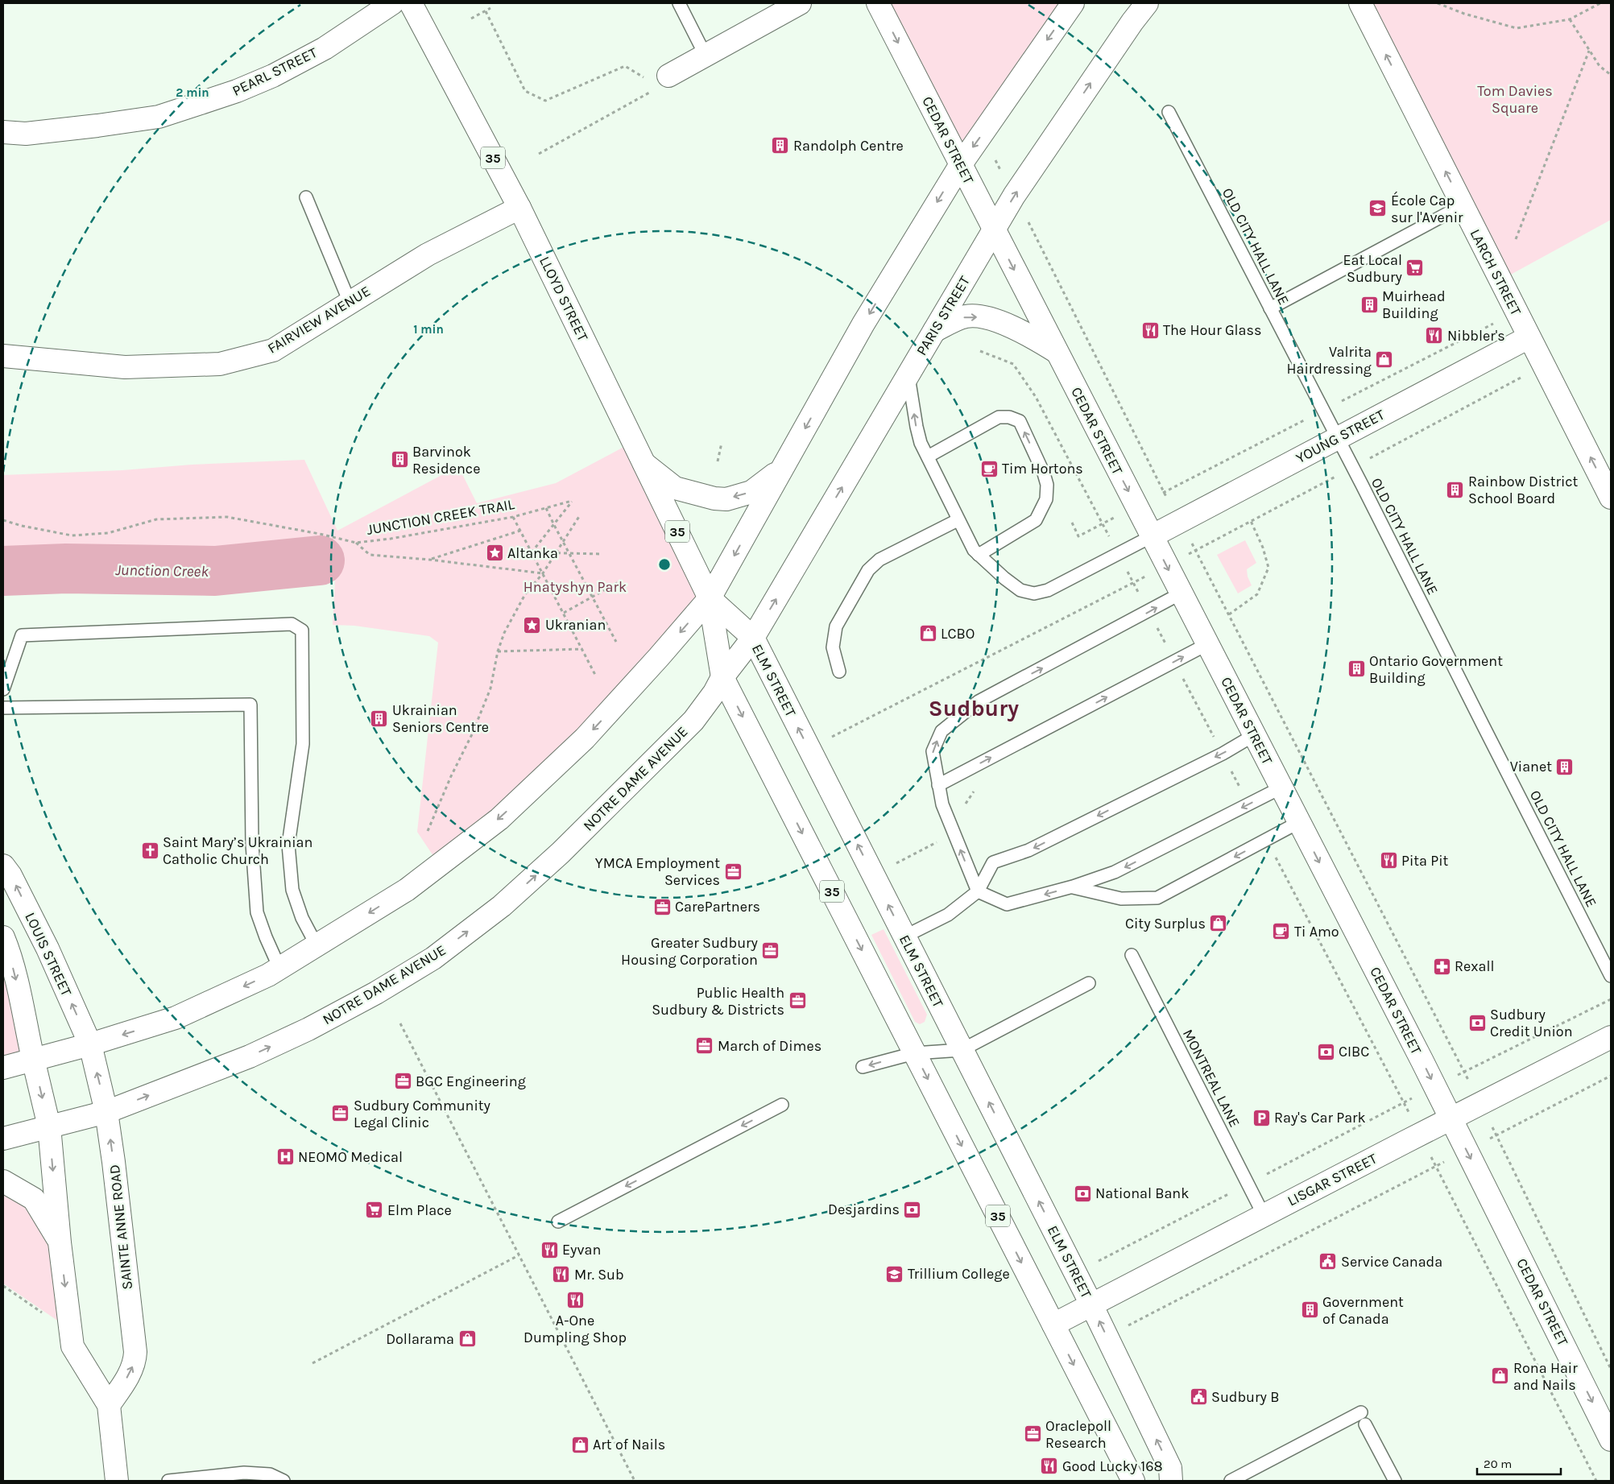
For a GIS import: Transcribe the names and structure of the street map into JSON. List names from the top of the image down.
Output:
{
  "streets": {
    "main road": [
      "PEARL STREET",
      "CEDAR STREET",
      "35",
      "LARCH STREET",
      "LLOYD STREET",
      "PARIS STREET",
      "FAIRVIEW AVENUE",
      "YOUNG STREET",
      "ELM STREET",
      "NOTRE DAME AVENUE",
      "LOUIS STREET",
      "LISGAR STREET",
      "SAINTE ANNE ROAD"
    ],
    "lane": ["OLD CITY HALL LANE", "MONTREAL LANE"],
    "path": ["JUNCTION CREEK TRAIL"]
  },
  "crossings": [
    ["CEDAR STREET", "PARIS STREET"],
    ["CEDAR STREET", "YOUNG STREET"],
    ["CEDAR STREET", "LISGAR STREET"],
    ["35", "LLOYD STREET"],
    ["35", "ELM STREET"],
    ["35", "NOTRE DAME AVENUE"],
    ["35", "LISGAR STREET"],
    ["OLD CITY HALL LANE", "YOUNG STREET"],
    ["LARCH STREET", "YOUNG STREET"],
    ["LLOYD STREET", "FAIRVIEW AVENUE"],
    ["LLOYD STREET", "ELM STREET"],
    ["PARIS STREET", "ELM STREET"],
    ["PARIS STREET", "NOTRE DAME AVENUE"],
    ["ELM STREET", "NOTRE DAME AVENUE"],
    ["ELM STREET", "LISGAR STREET"],
    ["NOTRE DAME AVENUE", "SAINTE ANNE ROAD"],
    ["LOUIS STREET", "SAINTE ANNE ROAD"],
    ["MONTREAL LANE", "LISGAR STREET"]
  ],
  "one_way": ["CEDAR STREET", "LARCH STREET"],
  "districts": ["Sudbury"],
  "water": ["Junction Creek"],
  "parks": ["Tom Davies Square", "Hnatyshyn Park"],
  "places": {
    "building": [
      "Randolph Centre",
      "Muirhead Building",
      "Barvinok Residence",
      "Rainbow District School Board",
      "Ontario Government Building",
      "Ukrainian Seniors Centre",
      "Vianet",
      "Government of Canada"
    ],
    "school or university": ["École Cap sur l'Avenir", "Trillium College"],
    "supermarket": ["Eat Local Sudbury", "Elm Place"],
    "restaurant": [
      "The Hour Glass",
      "Nibbler's",
      "Pita Pit",
      "Eyvan",
      "Mr. Sub",
      "A-One Dumpling Shop",
      "Good Lucky 168"
    ],
    "shop": [
      "Valrita Hairdressing",
      "LCBO",
      "City Surplus",
      "Dollarama",
      "Rona Hair and Nails",
      "Art of Nails"
    ],
    "cafe": ["Tim Hortons", "Ti Amo"],
    "place": ["Altanka", "Ukranian"],
    "church": ["Saint Mary’s Ukrainian Catholic Church"],
    "office": [
      "YMCA Employment Services",
      "CarePartners",
      "Greater Sudbury Housing Corporation",
      "Public Health Sudbury & Districts",
      "March of Dimes",
      "BGC Engineering",
      "Sudbury Community Legal Clinic",
      "Oraclepoll Research"
    ],
    "pharmacy": ["Rexall"],
    "bank": [
      "Sudbury Credit Union",
      "CIBC",
      "National Bank",
      "Desjardins"
    ],
    "parking": ["Ray's Car Park"],
    "hospital": ["NEOMO Medical"],
    "public building": ["Service Canada", "Sudbury B"]
  },
  "scale_bar": "20 m",
  "rings": ["2 min", "1 min"]
}
